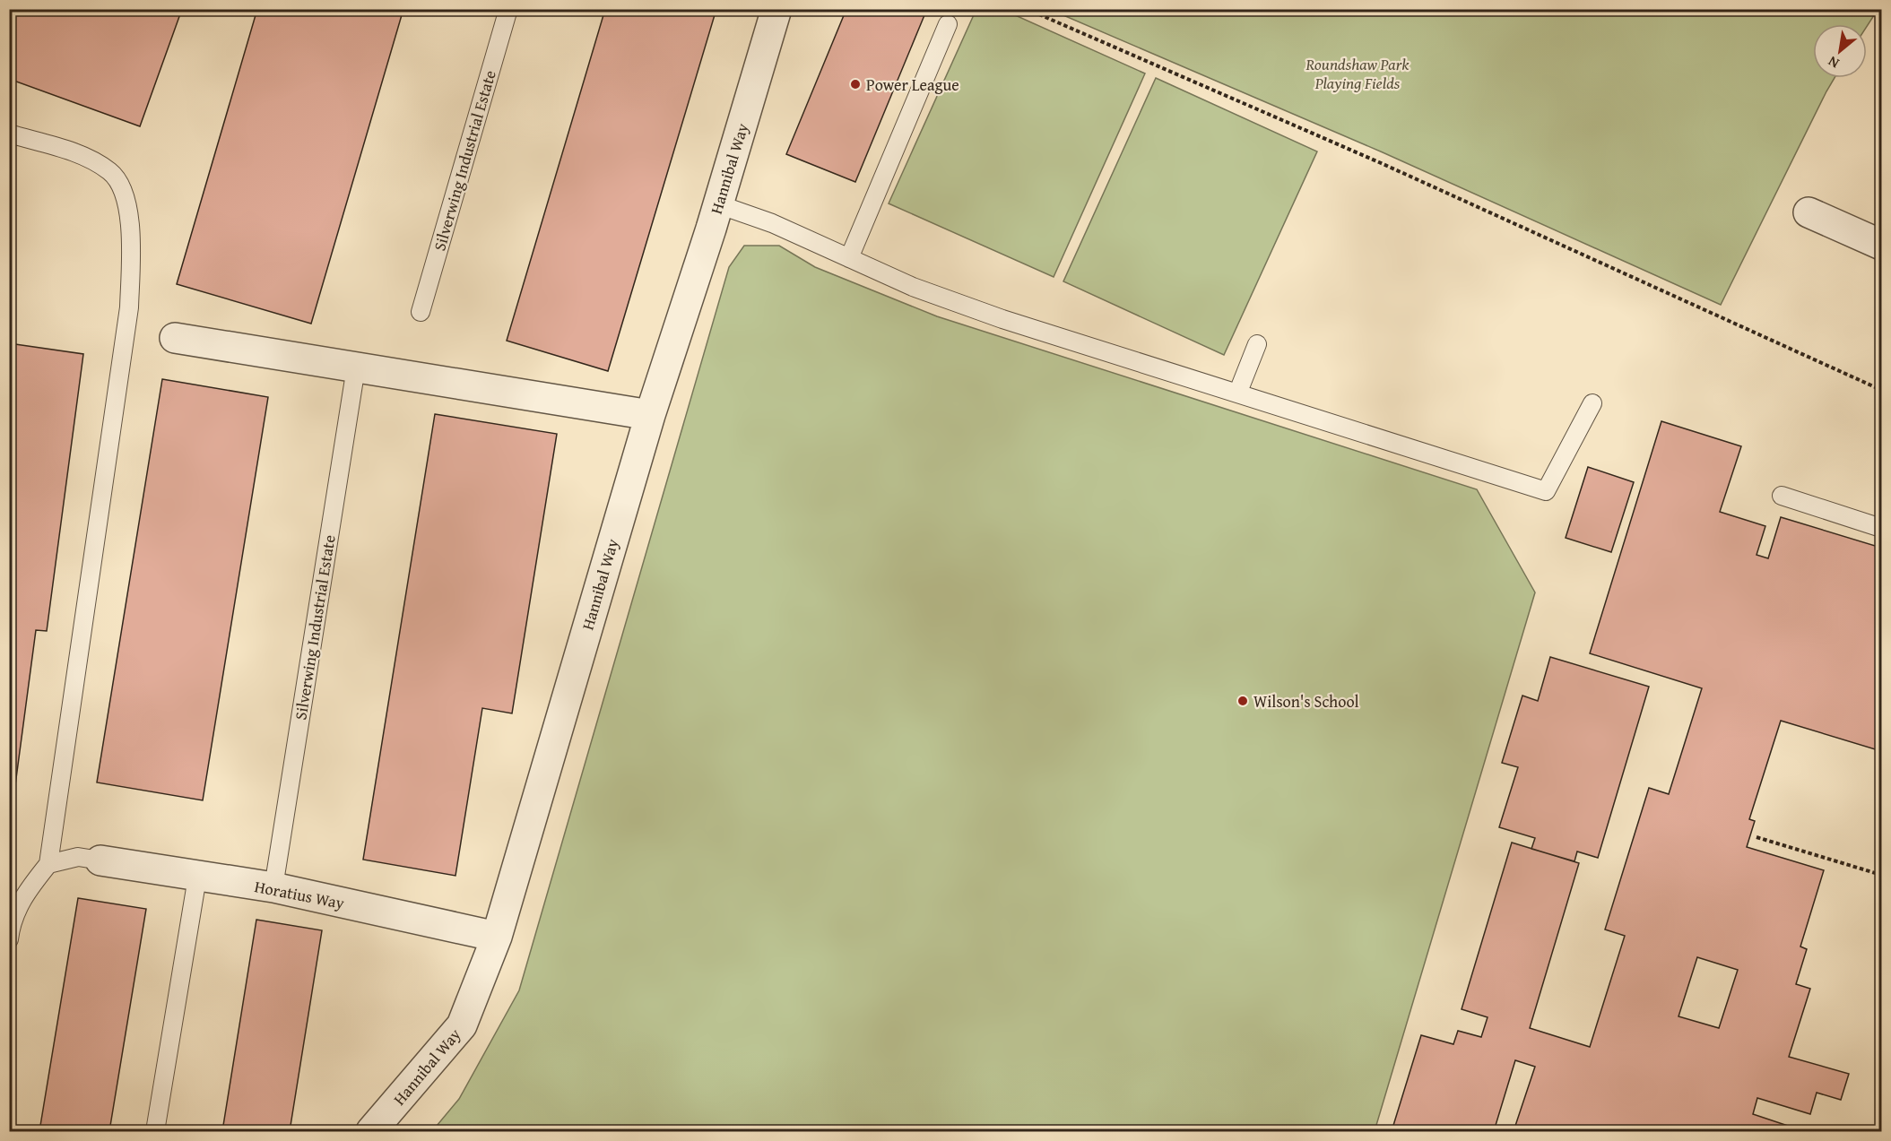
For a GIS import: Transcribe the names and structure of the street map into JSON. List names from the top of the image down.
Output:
{
  "streets": {
    "street": ["Hannibal Way", "Horatius Way"],
    "lane": ["Silverwing Industrial Estate"]
  },
  "crossings": [
    ["Silverwing Industrial Estate", "Horatius Way"],
    ["Hannibal Way", "Horatius Way"]
  ],
  "parks": ["Roundshaw Park Playing Fields"],
  "places": ["Power League", "Wilson's School"],
  "north": "bottom left"
}
